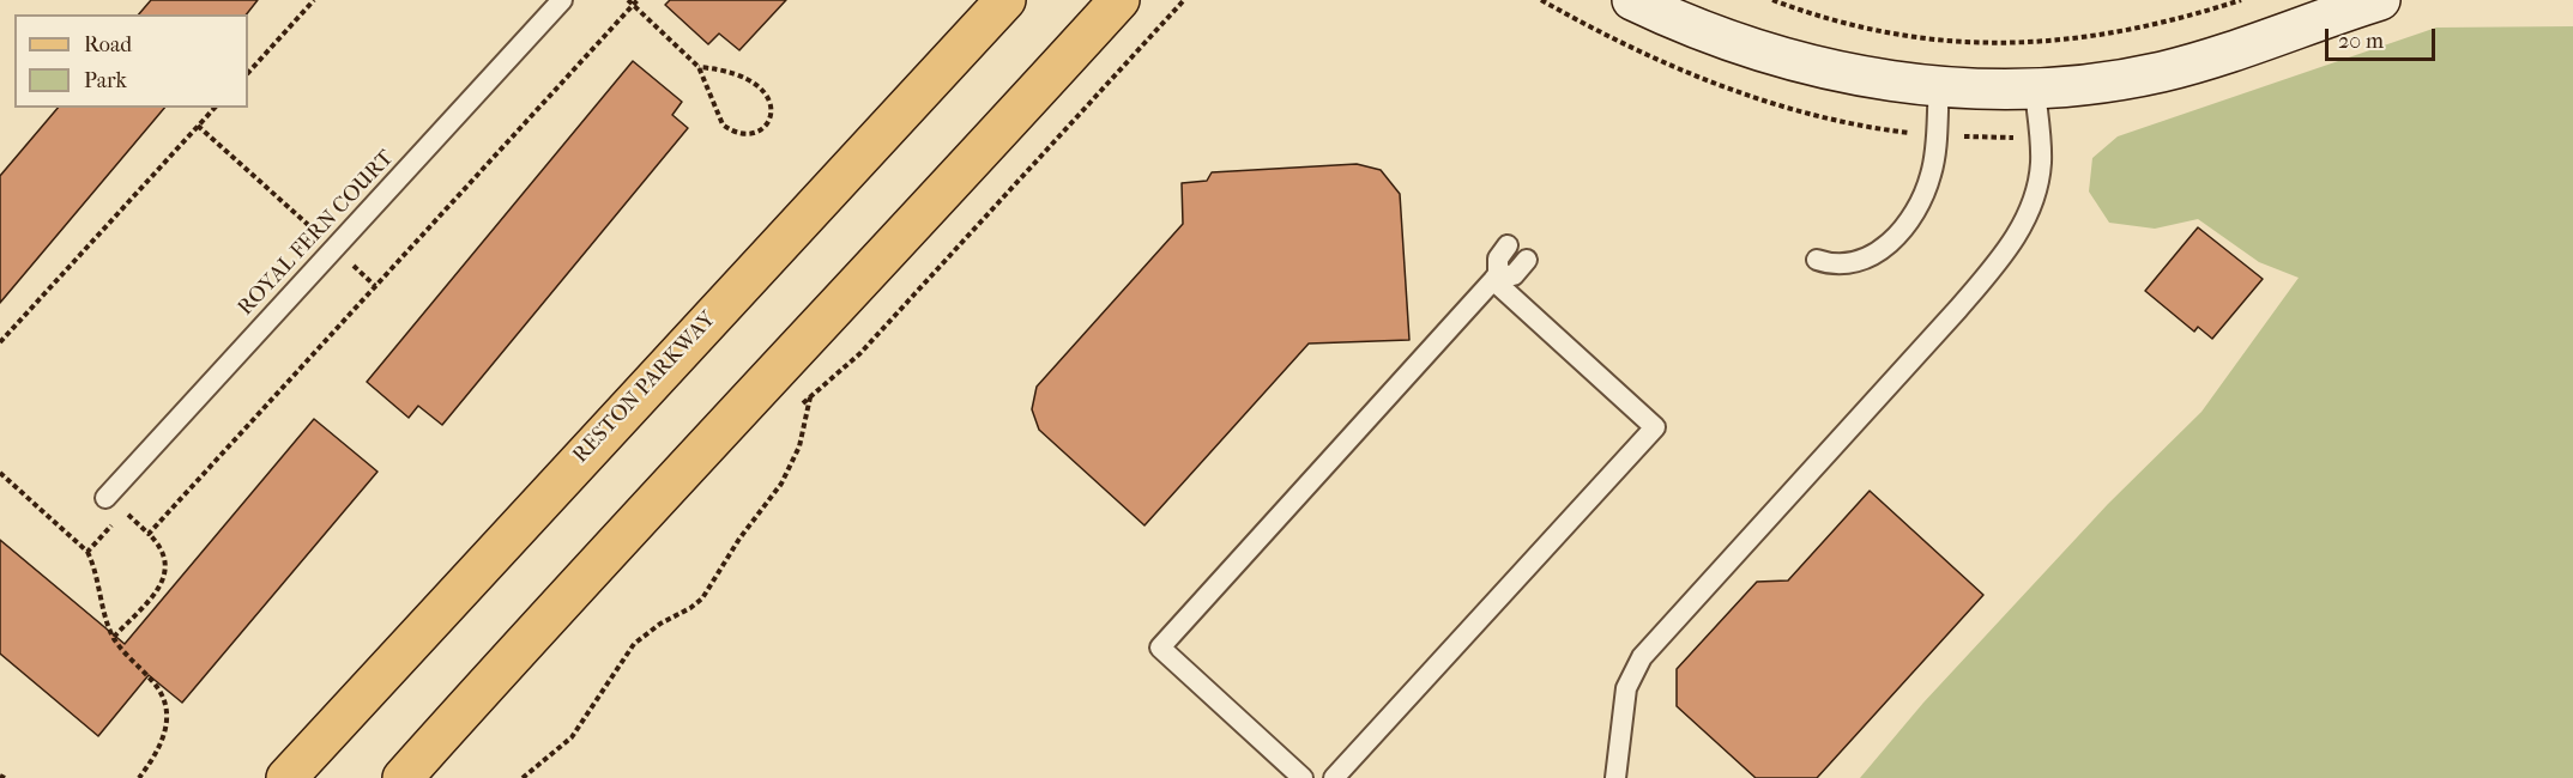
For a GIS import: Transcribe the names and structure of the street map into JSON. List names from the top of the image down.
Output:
{
  "streets": {
    "main road": ["RESTON PARKWAY"],
    "lane": ["ROYAL FERN COURT"]
  },
  "legend": ["Road", "Park"],
  "scale_bar": "20 m"
}
